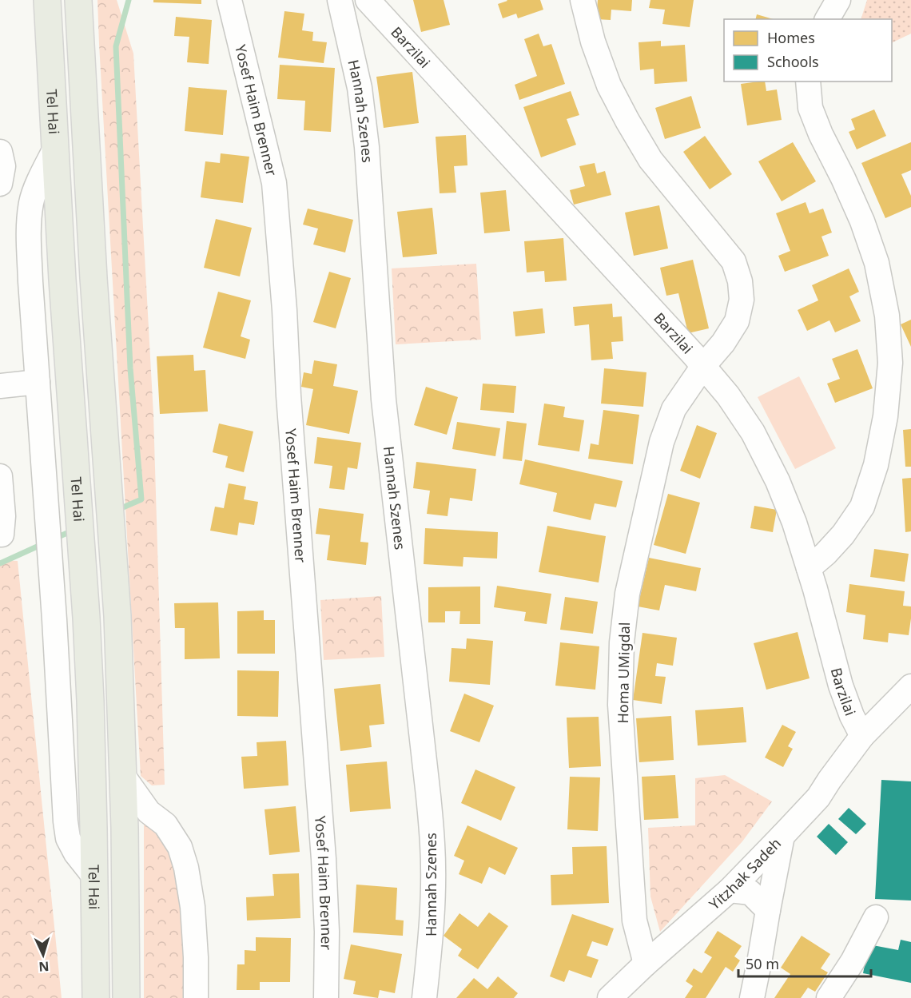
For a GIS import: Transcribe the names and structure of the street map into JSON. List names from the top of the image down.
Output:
{
  "streets": {
    "highway": ["Tel Hai"],
    "street": [
      "Barzilai",
      "Yosef Haim Brenner",
      "Hannah Szenes",
      "Homa UMigdal",
      "Yitzhak Sadeh"
    ]
  },
  "crossings": [
    ["Barzilai", "Homa UMigdal"],
    ["Barzilai", "Yitzhak Sadeh"],
    ["Homa UMigdal", "Yitzhak Sadeh"]
  ],
  "legend": ["Homes", "Schools"],
  "scale_bar": "50 m",
  "north": "bottom"
}
